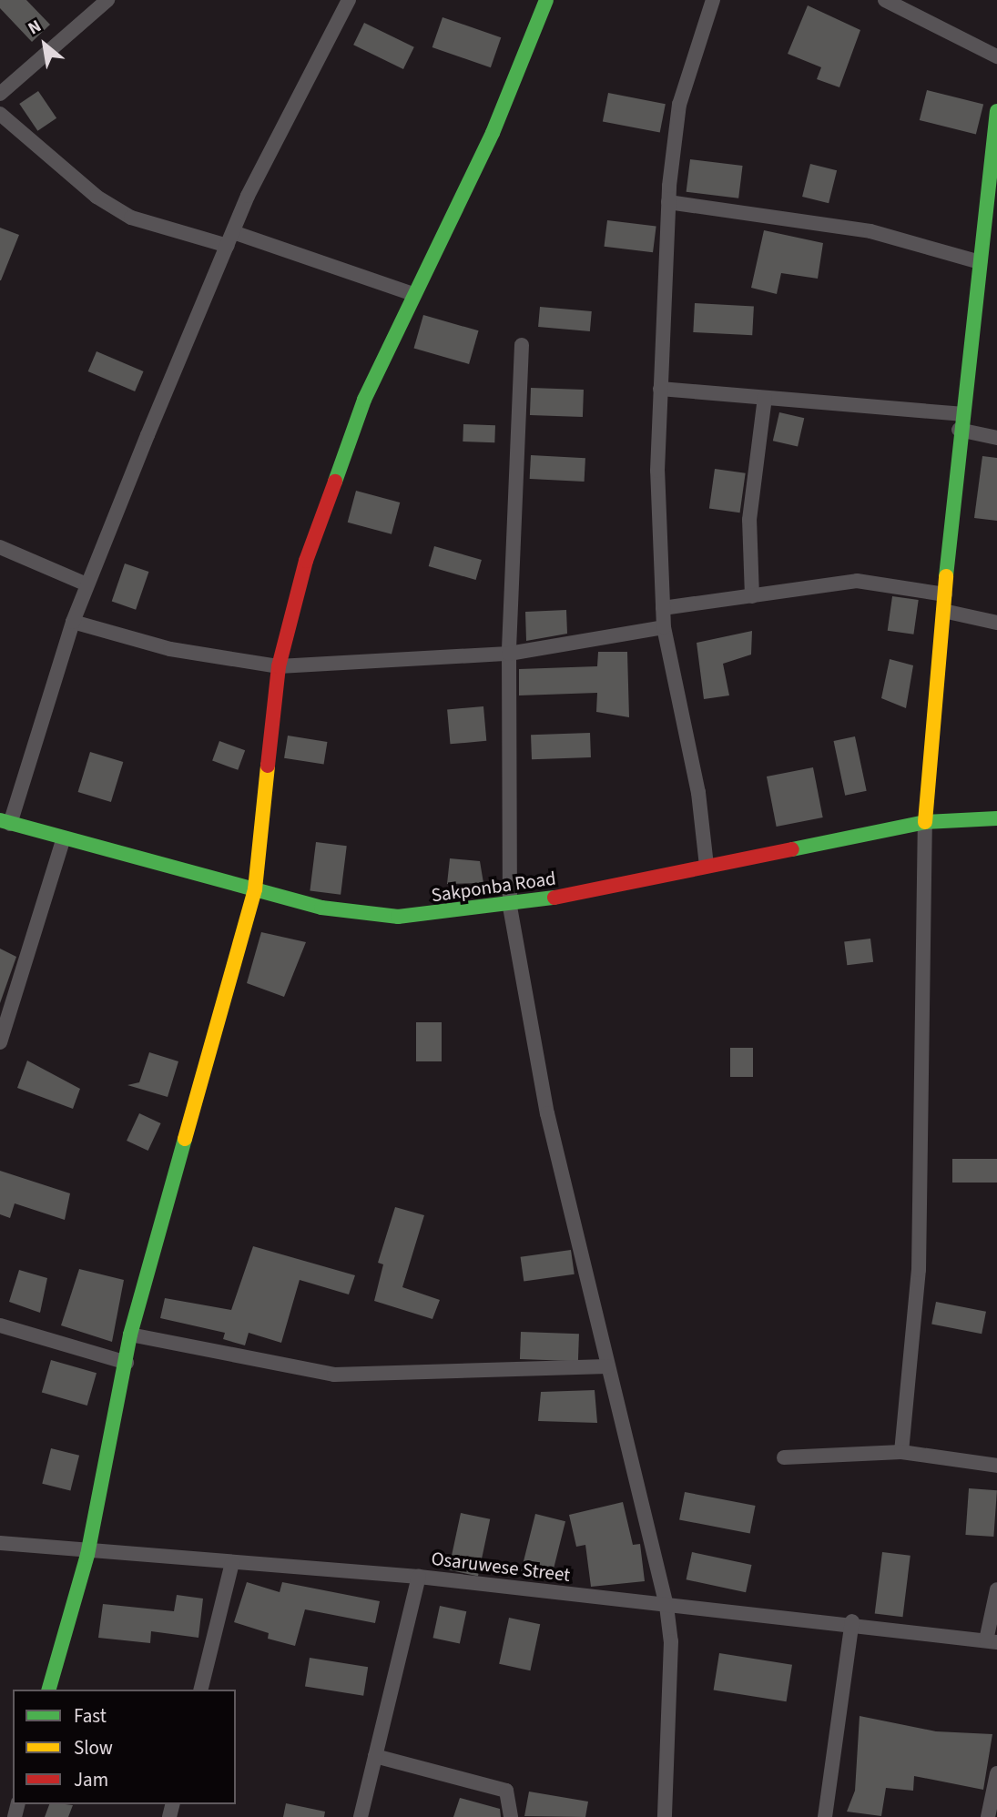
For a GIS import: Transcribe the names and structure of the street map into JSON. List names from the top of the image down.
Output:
{
  "streets": {
    "street": ["Sakponba Road", "Osaruwese Street"]
  },
  "legend": ["Fast", "Slow", "Jam"],
  "north": "top left"
}
